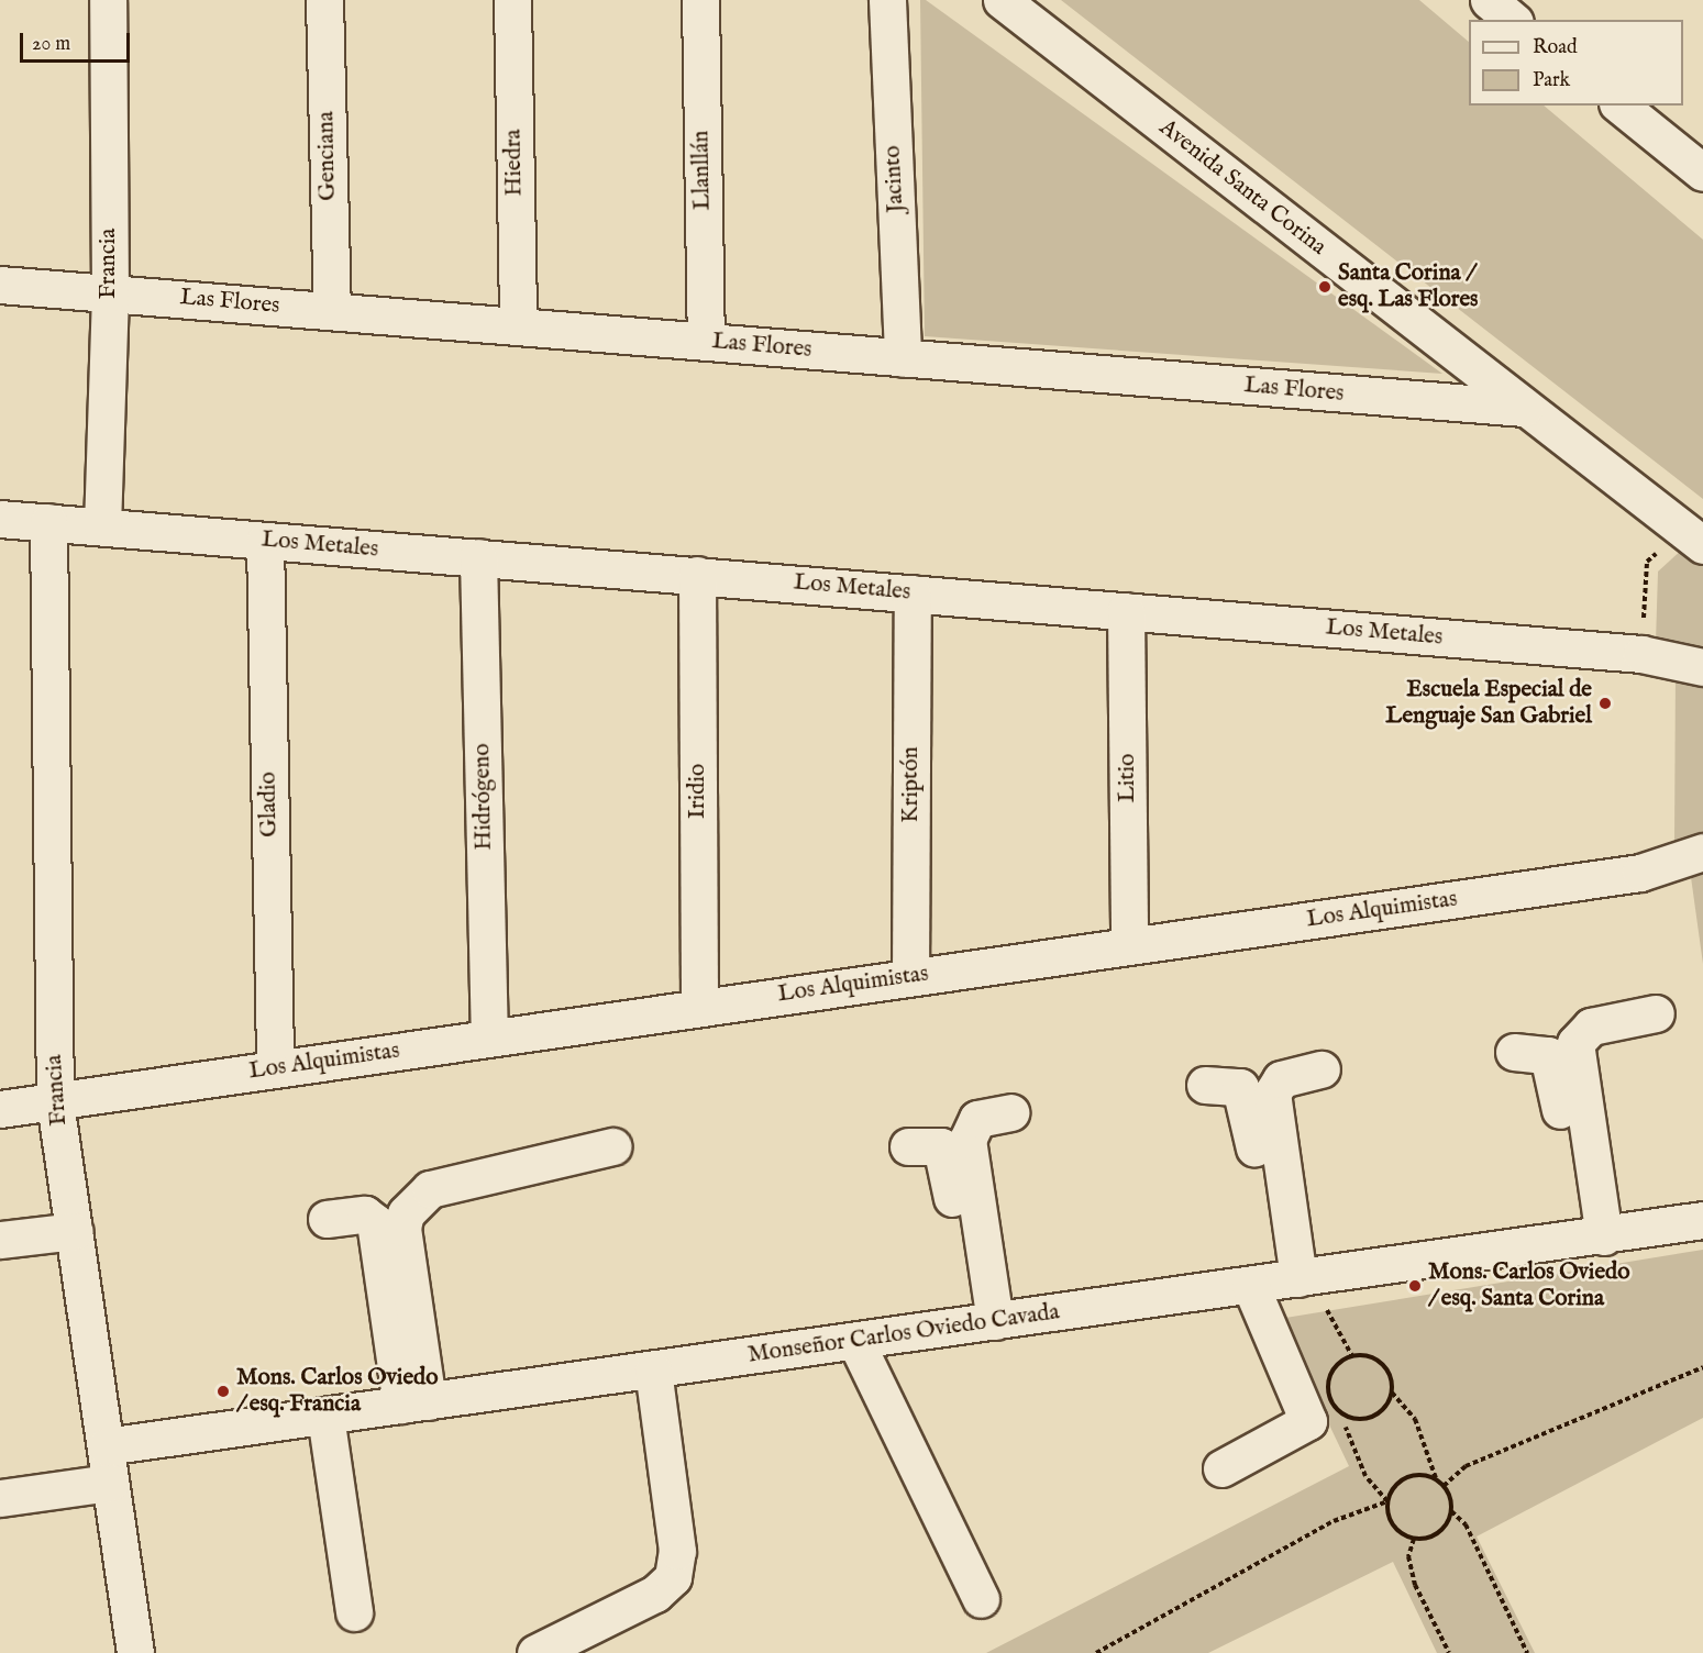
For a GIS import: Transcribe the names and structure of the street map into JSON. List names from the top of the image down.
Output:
{
  "streets": {
    "street": [
      "Genciana",
      "Hiedra",
      "Llanllán",
      "Jacinto",
      "Avenida Santa Corina",
      "Francia",
      "Las Flores",
      "Los Metales",
      "Litio",
      "Kriptón",
      "Iridio",
      "Hidrógeno",
      "Gladio",
      "Los Alquimistas",
      "Monseñor Carlos Oviedo Cavada"
    ]
  },
  "crossings": [
    ["Genciana", "Las Flores"],
    ["Hiedra", "Las Flores"],
    ["Llanllán", "Las Flores"],
    ["Jacinto", "Las Flores"],
    ["Avenida Santa Corina", "Las Flores"],
    ["Francia", "Las Flores"],
    ["Francia", "Los Metales"],
    ["Francia", "Los Alquimistas"],
    ["Francia", "Monseñor Carlos Oviedo Cavada"],
    ["Los Metales", "Litio"],
    ["Los Metales", "Kriptón"],
    ["Los Metales", "Iridio"],
    ["Los Metales", "Hidrógeno"],
    ["Los Metales", "Gladio"],
    ["Litio", "Los Alquimistas"],
    ["Kriptón", "Los Alquimistas"],
    ["Iridio", "Los Alquimistas"],
    ["Hidrógeno", "Los Alquimistas"],
    ["Gladio", "Los Alquimistas"]
  ],
  "places": [
    "Santa Corina / esq. Las Flores",
    "Escuela Especial de Lenguaje San Gabriel",
    "Mons. Carlos Oviedo / esq. Santa Corina",
    "Mons. Carlos Oviedo / esq. Francia"
  ],
  "legend": ["Road", "Park"],
  "scale_bar": "20 m"
}
